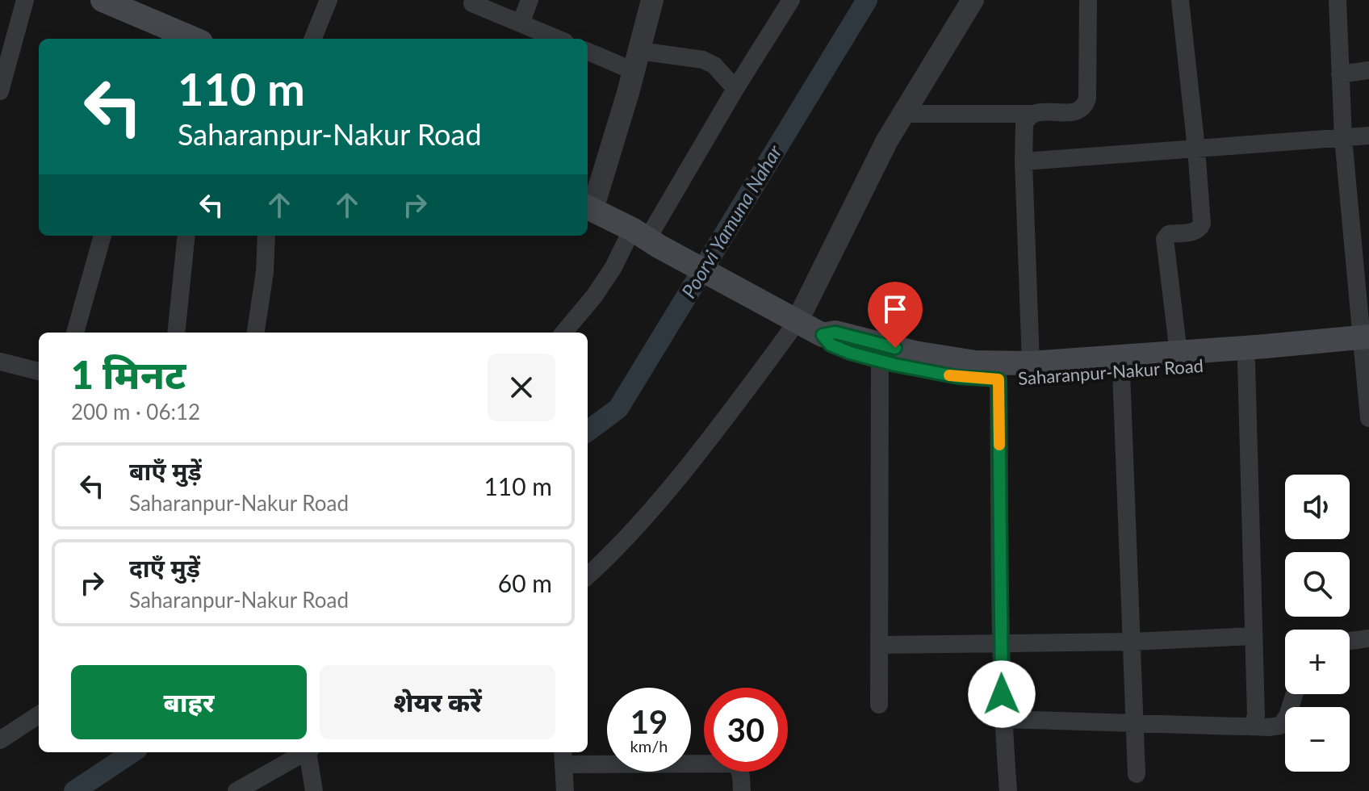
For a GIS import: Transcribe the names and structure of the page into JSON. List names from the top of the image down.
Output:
{
  "streets": {
    "main road": ["Saharanpur-Nakur Road"]
  },
  "water": ["Poorvi Yamuna Nahar"],
  "page": {
    "turn": ["110 m", "Saharanpur-Nakur Road"],
    "heading": ["1 मिनट", "200 m · 06:12"],
    "list": [
      {
        "name": "बाएँ मुड़ें",
        "note": "Saharanpur-Nakur Road",
        "value": "110 m"
      },
      {
        "name": "दाएँ मुड़ें",
        "note": "Saharanpur-Nakur Road",
        "value": "60 m"
      }
    ],
    "map_buttons": ["+", "−"],
    "buttons": ["बाहर", "शेयर करें"],
    "speed": "19 km/h",
    "limit": "30"
  }
}
